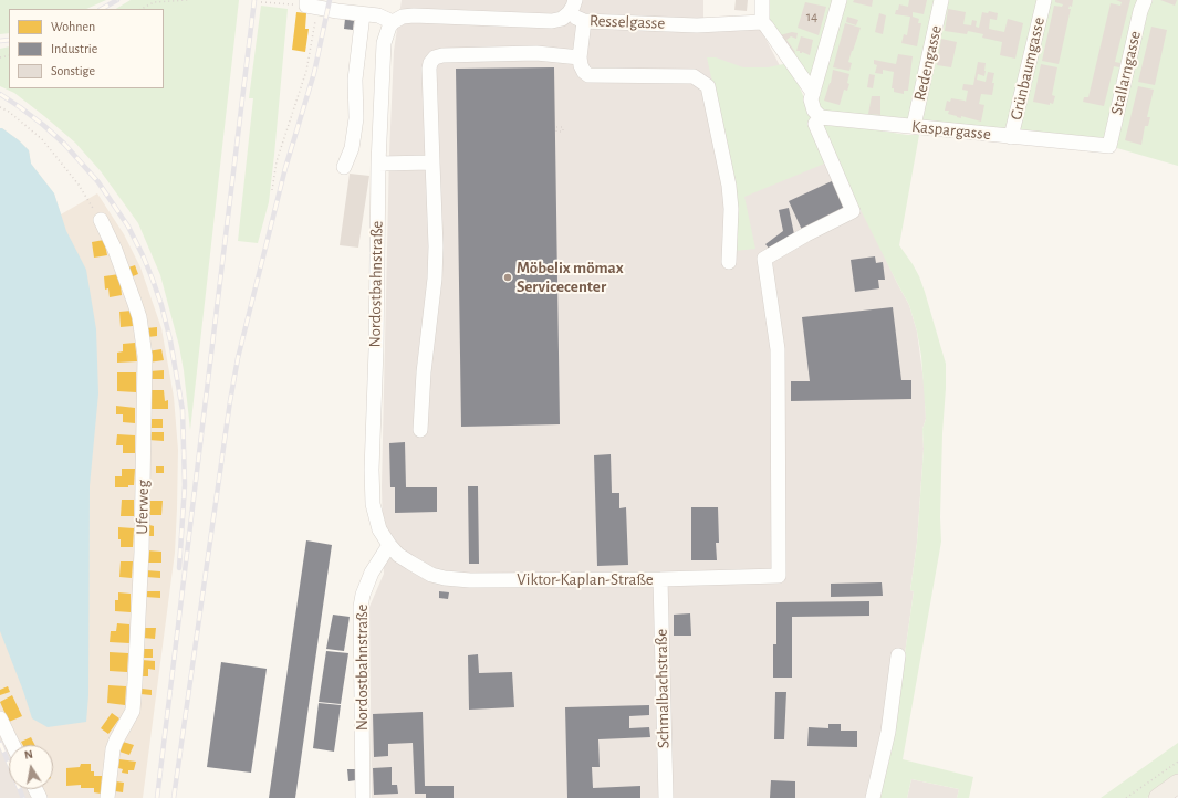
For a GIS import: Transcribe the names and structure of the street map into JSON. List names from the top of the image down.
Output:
{
  "streets": {
    "street": [
      "Resselgasse",
      "Redengasse",
      "Grünbaumgasse",
      "Stallarngasse",
      "Kaspargasse",
      "Nordostbahnstraße",
      "Uferweg",
      "Viktor-Kaplan-Straße",
      "Schmalbachstraße"
    ]
  },
  "crossings": [
    ["Resselgasse", "Nordostbahnstraße"],
    ["Redengasse", "Kaspargasse"],
    ["Grünbaumgasse", "Kaspargasse"],
    ["Stallarngasse", "Kaspargasse"],
    ["Kaspargasse", "Viktor-Kaplan-Straße"],
    ["Nordostbahnstraße", "Viktor-Kaplan-Straße"],
    ["Viktor-Kaplan-Straße", "Schmalbachstraße"]
  ],
  "places": ["Möbelix mömax Servicecenter"],
  "house_numbers": ["14"],
  "legend": ["Wohnen", "Industrie", "Sonstige"],
  "north": "top"
}
